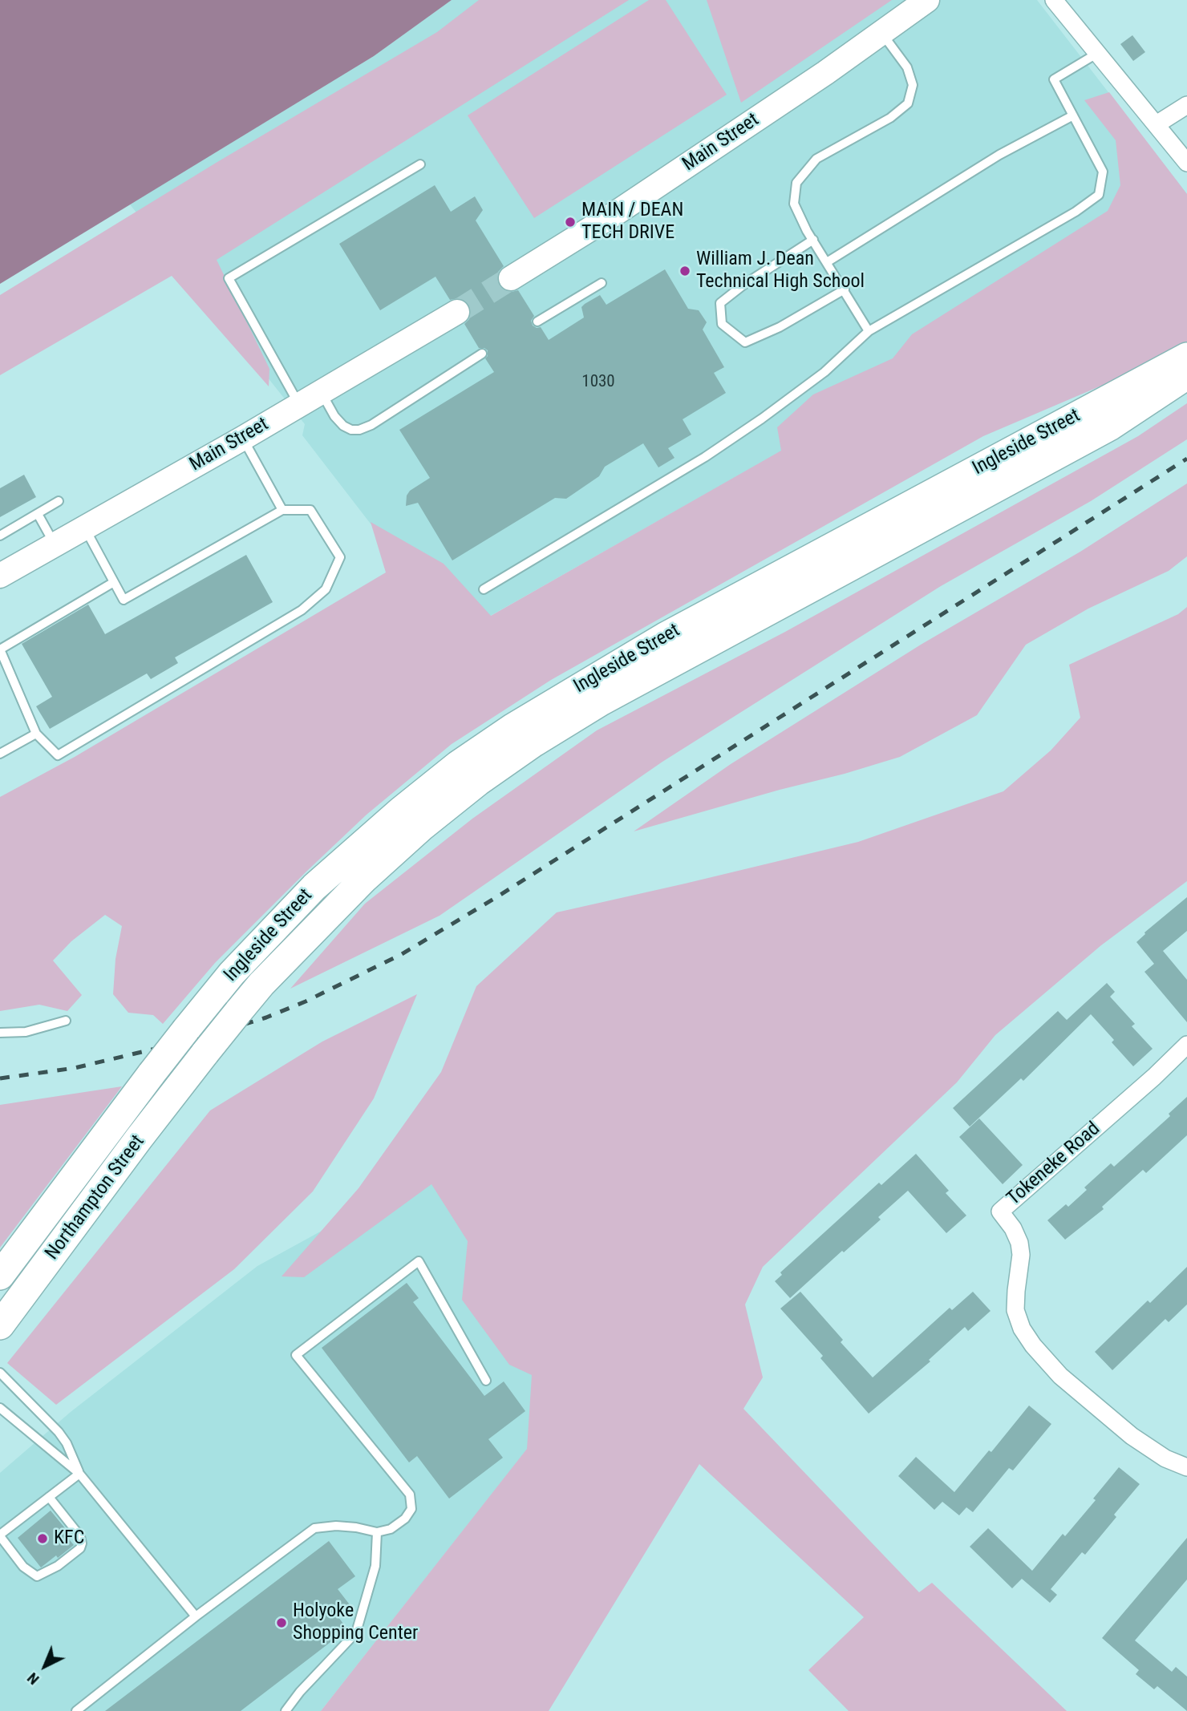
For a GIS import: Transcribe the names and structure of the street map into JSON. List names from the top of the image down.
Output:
{
  "streets": {
    "main road": ["Main Street", "Ingleside Street", "Northampton Street"],
    "street": ["Tokeneke Road"]
  },
  "crossings": [
    ["Ingleside Street", "Northampton Street"]
  ],
  "places": [
    "MAIN / DEAN TECH DRIVE",
    "William J. Dean Technical High School",
    "KFC",
    "Holyoke Shopping Center"
  ],
  "house_numbers": ["1030"],
  "north": "bottom left"
}
